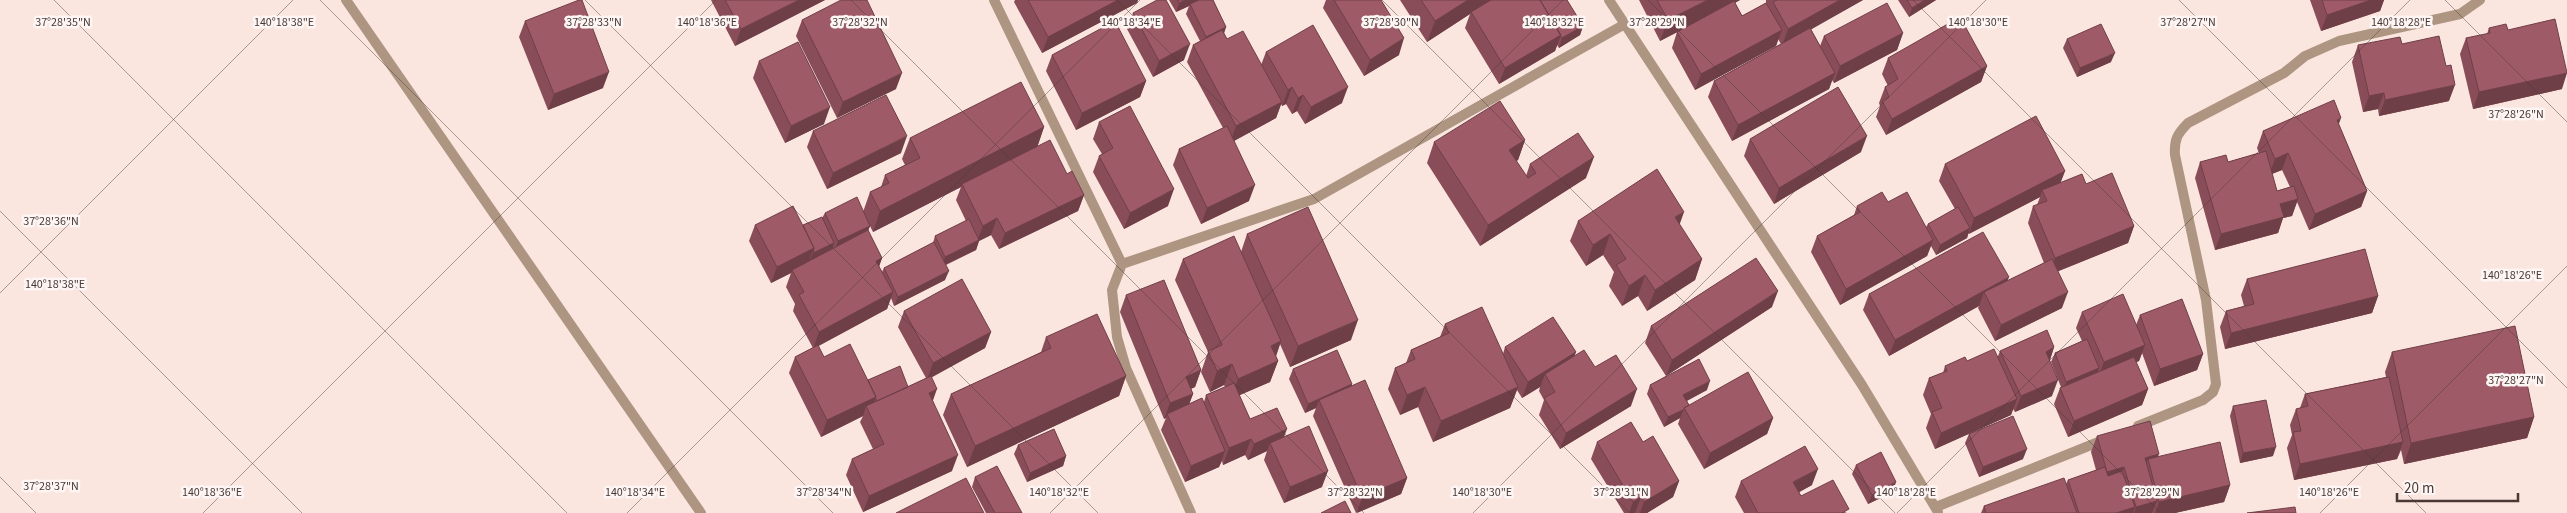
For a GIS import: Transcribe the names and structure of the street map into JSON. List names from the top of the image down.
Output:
{
  "scale_bar": "20 m",
  "coordinates": [
    "37°28'27\"N",
    "37°28'35\"N",
    "140°18'38\"E",
    "37°28'33\"N",
    "140°18'36\"E",
    "37°28'32\"N",
    "140°18'34\"E",
    "37°28'30\"N",
    "140°18'32\"E",
    "37°28'29\"N",
    "140°18'30\"E",
    "140°18'28\"E",
    "37°28'26\"N",
    "37°28'36\"N",
    "140°18'26\"E",
    "37°28'37\"N",
    "37°28'34\"N",
    "37°28'31\"N"
  ]
}
